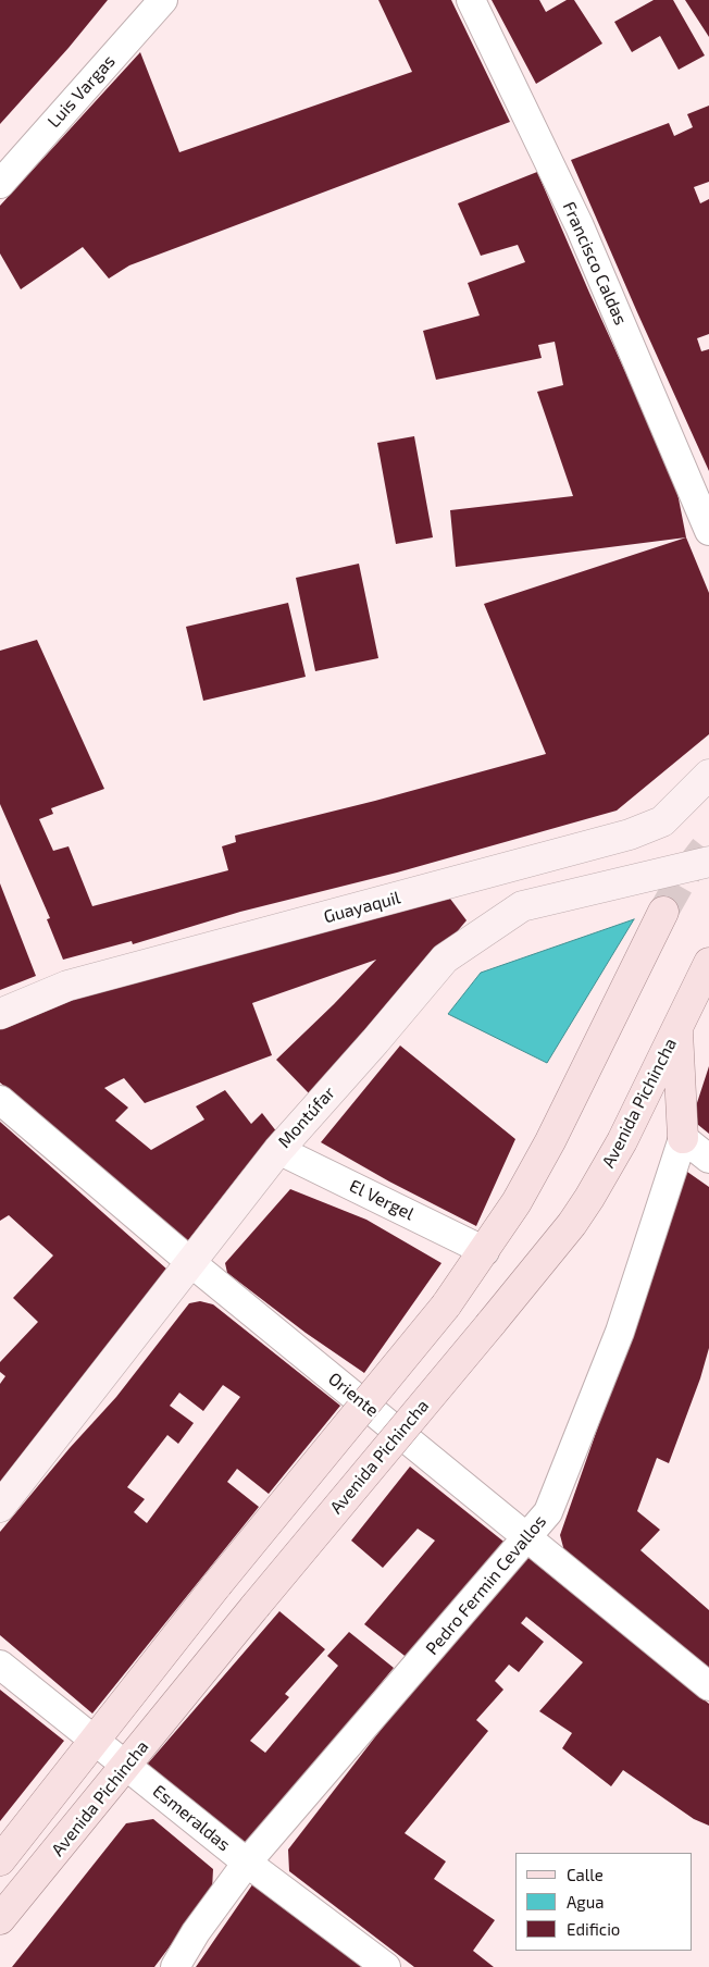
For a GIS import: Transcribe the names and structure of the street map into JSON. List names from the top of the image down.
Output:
{
  "streets": {
    "main road": ["Avenida Pichincha"],
    "street": [
      "Luis Vargas",
      "Francisco Caldas",
      "Guayaquil",
      "Montúfar",
      "El Vergel",
      "Oriente",
      "Pedro Fermin Cevallos",
      "Esmeraldas"
    ]
  },
  "crossings": [
    ["Avenida Pichincha", "Esmeraldas"],
    ["Montúfar", "El Vergel"],
    ["Montúfar", "Oriente"],
    ["Oriente", "Pedro Fermin Cevallos"],
    ["Pedro Fermin Cevallos", "Esmeraldas"]
  ],
  "legend": ["Calle", "Agua", "Edificio"]
}
